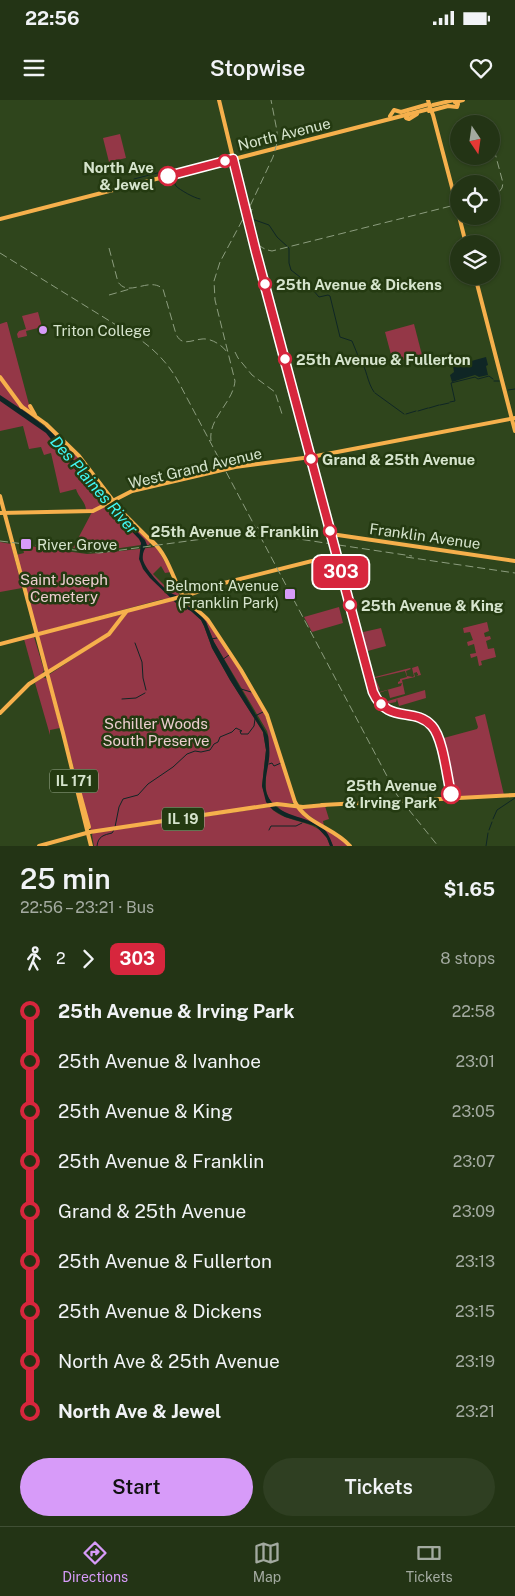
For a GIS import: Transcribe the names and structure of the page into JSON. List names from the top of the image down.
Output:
{
  "streets": {
    "main road": [
      "North Avenue",
      "West Grand Avenue",
      "Franklin Avenue",
      "IL 171",
      "IL 19"
    ]
  },
  "crossings": [
    ["IL 171", "IL 19"]
  ],
  "water": ["Des Plaines River"],
  "parks": ["Saint Joseph Cemetery", "Schiller Woods South Preserve"],
  "places": {
    "other": [
      "North Ave & Jewel",
      "25th Avenue & Dickens",
      "Triton College",
      "25th Avenue & Fullerton",
      "Grand & 25th Avenue",
      "25th Avenue & Franklin",
      "25th Avenue & King",
      "25th Avenue & Irving Park"
    ],
    "transit": ["River Grove", "Belmont Avenue (Franklin Park)"]
  },
  "lines": ["bus line 303"],
  "north": "bottom",
  "page": {
    "status": "22:56",
    "header": "Stopwise",
    "on_map": "303",
    "heading": ["25 min", "22:56 – 23:21 · Bus", "$1.65"],
    "legs": ["2", "303", "8 stops"],
    "list": [
      {
        "name": "25th Avenue & Irving Park",
        "value": "22:58"
      },
      {
        "name": "25th Avenue & Ivanhoe",
        "value": "23:01"
      },
      {
        "name": "25th Avenue & King",
        "value": "23:05"
      },
      {
        "name": "25th Avenue & Franklin",
        "value": "23:07"
      },
      {
        "name": "Grand & 25th Avenue",
        "value": "23:09"
      },
      {
        "name": "25th Avenue & Fullerton",
        "value": "23:13"
      },
      {
        "name": "25th Avenue & Dickens",
        "value": "23:15"
      },
      {
        "name": "North Ave & 25th Avenue",
        "value": "23:19"
      },
      {
        "name": "North Ave & Jewel",
        "value": "23:21"
      }
    ],
    "buttons": ["Start", "Tickets"],
    "tabs": ["Directions", "Map", "Tickets"]
  }
}
